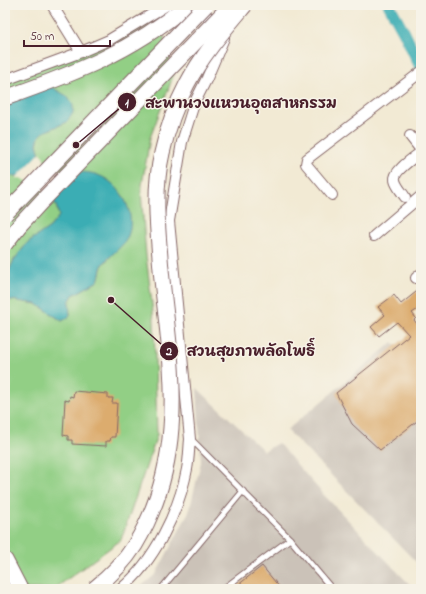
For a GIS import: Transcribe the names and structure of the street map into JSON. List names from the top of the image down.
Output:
{
  "places": ["สะพานวงแหวนอุตสาหกรรม", "สวนสุขภาพลัดโพธิ์"],
  "scale_bar": "50 m"
}
